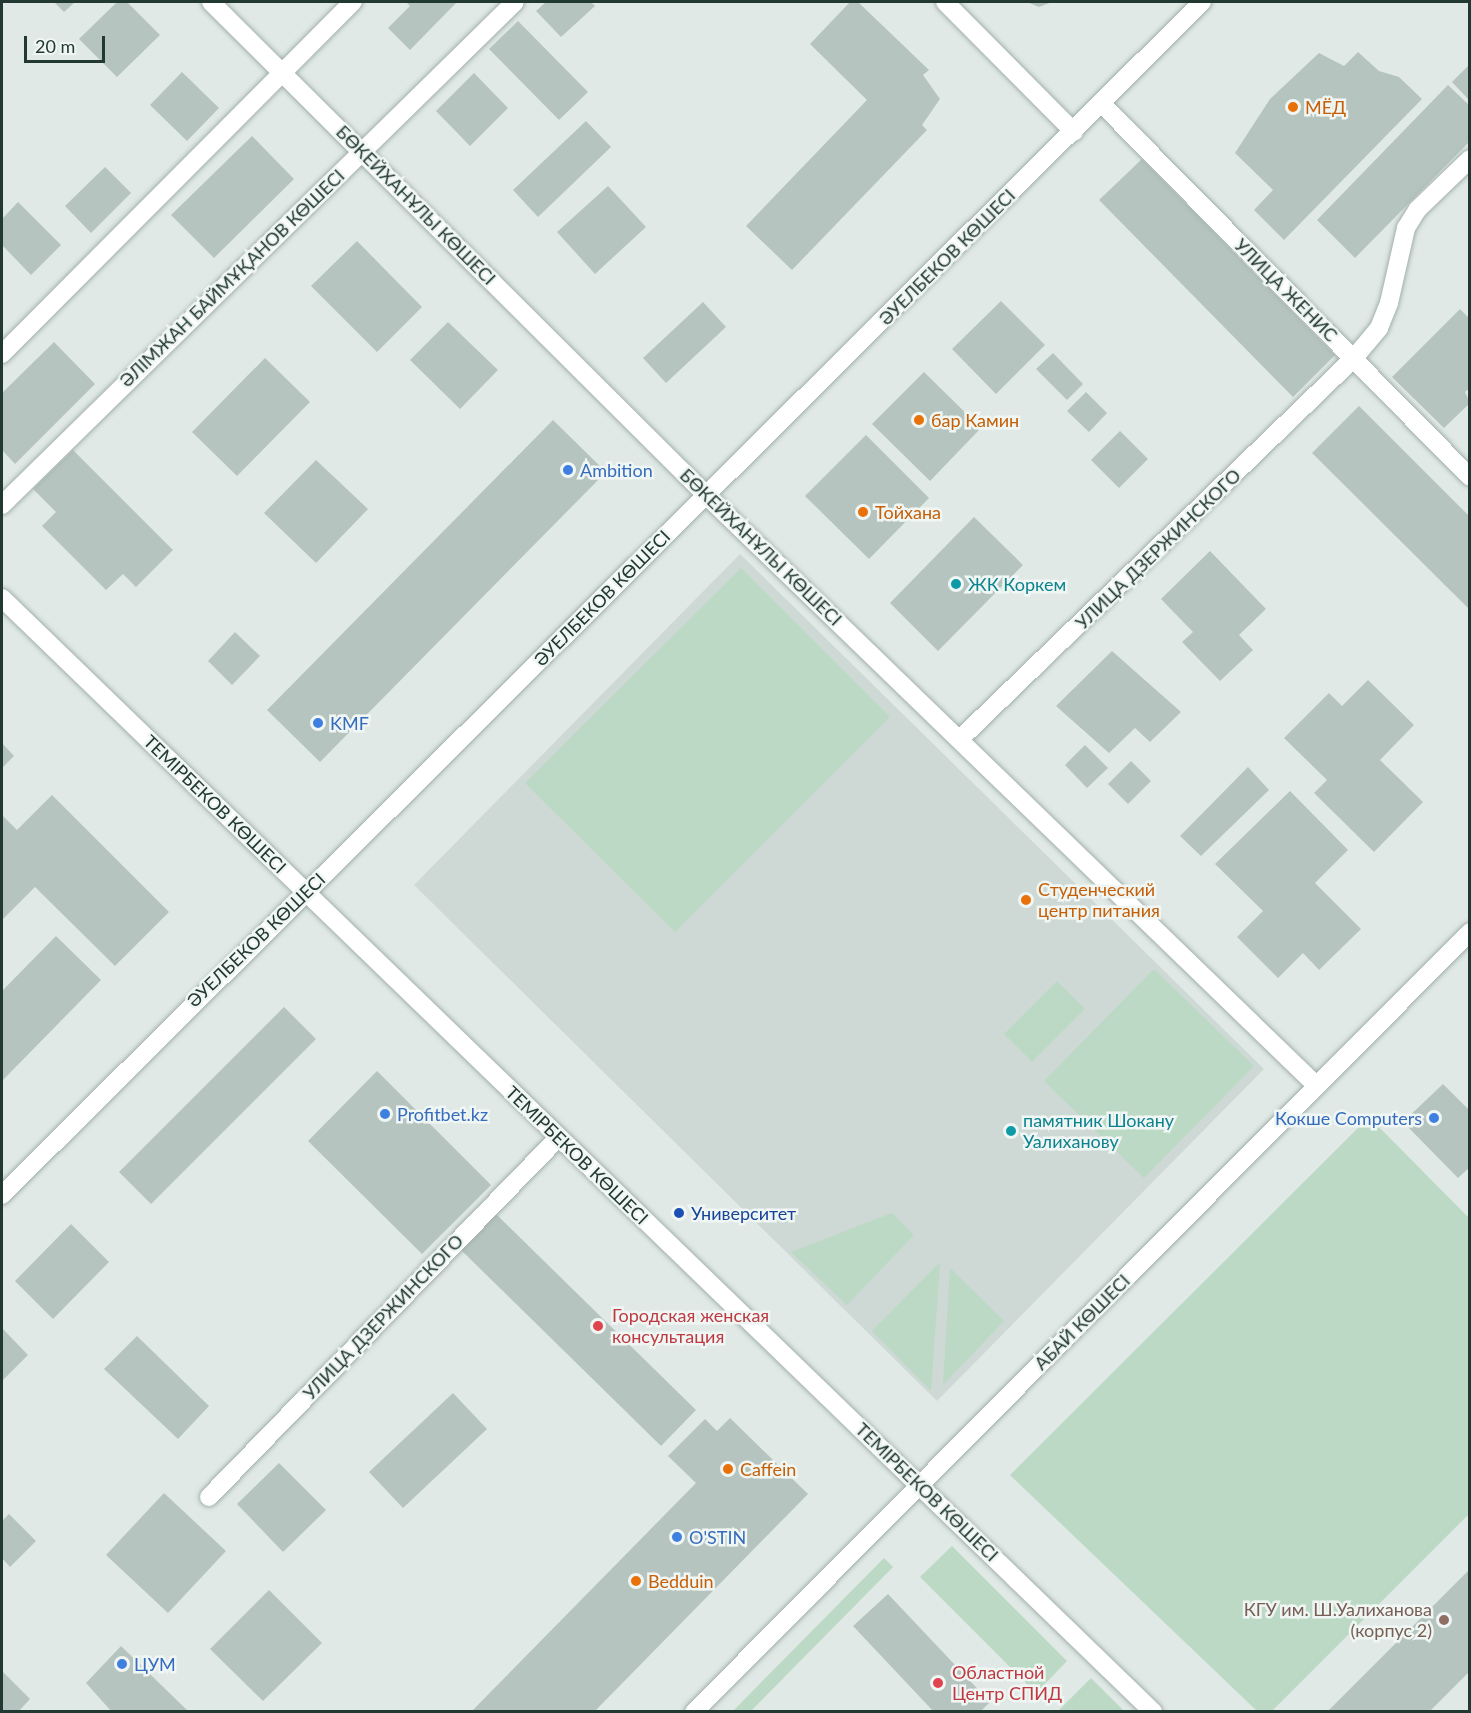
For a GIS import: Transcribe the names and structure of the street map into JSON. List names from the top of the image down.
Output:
{
  "streets": {
    "street": [
      "БӨКЕЙХАНҰЛЫ КӨШЕСІ",
      "ӘУЕЛБЕКОВ КӨШЕСІ",
      "ӘЛІМЖАН БАЙМҰҚАНОВ КӨШЕСІ",
      "УЛИЦА ЖЕНИС",
      "УЛИЦА ДЗЕРЖИНСКОГО",
      "ТЕМІРБЕКОВ КӨШЕСІ",
      "АБАЙ КӨШЕСІ"
    ]
  },
  "crossings": [
    ["БӨКЕЙХАНҰЛЫ КӨШЕСІ", "ӘУЕЛБЕКОВ КӨШЕСІ"],
    ["БӨКЕЙХАНҰЛЫ КӨШЕСІ", "ӘЛІМЖАН БАЙМҰҚАНОВ КӨШЕСІ"],
    ["БӨКЕЙХАНҰЛЫ КӨШЕСІ", "УЛИЦА ДЗЕРЖИНСКОГО"],
    ["БӨКЕЙХАНҰЛЫ КӨШЕСІ", "АБАЙ КӨШЕСІ"],
    ["ӘУЕЛБЕКОВ КӨШЕСІ", "УЛИЦА ЖЕНИС"],
    ["ӘУЕЛБЕКОВ КӨШЕСІ", "ТЕМІРБЕКОВ КӨШЕСІ"],
    ["УЛИЦА ЖЕНИС", "УЛИЦА ДЗЕРЖИНСКОГО"],
    ["УЛИЦА ДЗЕРЖИНСКОГО", "ТЕМІРБЕКОВ КӨШЕСІ"],
    ["ТЕМІРБЕКОВ КӨШЕСІ", "АБАЙ КӨШЕСІ"]
  ],
  "places": [
    "МЁД",
    "бар Камин",
    "Ambition",
    "Тойхана",
    "ЖК Коркем",
    "KMF",
    "Студенческий центр питания",
    "Profitbet.kz",
    "Кокше Computers",
    "памятник Шокану Уалиханову",
    "Университет",
    "Городская женская консультация",
    "Caffein",
    "O'STIN",
    "Bedduin",
    "КГУ им. Ш.Уалиханова (корпус 2)",
    "ЦУМ",
    "Областной Центр СПИД"
  ],
  "scale_bar": "20 m"
}
